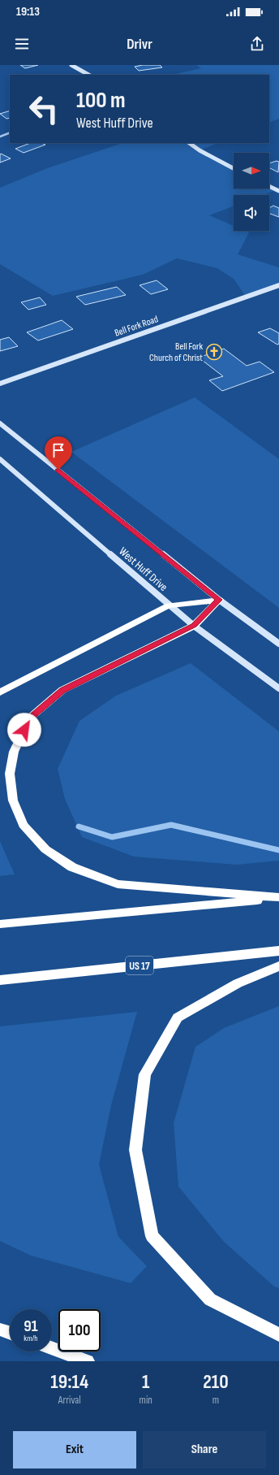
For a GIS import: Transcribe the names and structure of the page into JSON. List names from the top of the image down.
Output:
{
  "streets": {
    "highway": ["US 17"],
    "main road": ["Bell Fork Road", "West Huff Drive"]
  },
  "places": {
    "church": ["Bell Fork Church of Christ"]
  },
  "north": "right",
  "page": {
    "status": "19:13",
    "header": "Drivr",
    "turn": ["100 m", "West Huff Drive"],
    "speed": "91 km/h",
    "limit": "100",
    "eta": [
      "19:14",
      "Arrival",
      "1",
      "min",
      "210",
      "m"
    ],
    "buttons": ["Exit", "Share"]
  }
}
